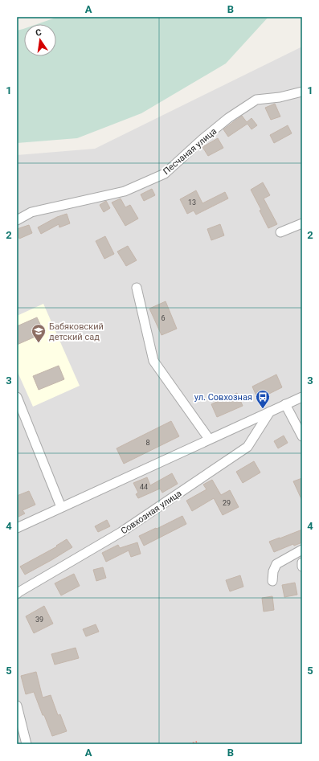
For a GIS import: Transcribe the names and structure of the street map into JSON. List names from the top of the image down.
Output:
{
  "streets": {
    "street": ["Песчаная улица", "Совхозная улица"]
  },
  "places": {
    "school or university": ["Бабяковский детский сад"],
    "bus stop": ["ул. Совхозная"]
  },
  "house_numbers": [
    "13",
    "6",
    "8",
    "44",
    "29",
    "39"
  ],
  "north": "top",
  "grid": {
    "columns": ["A", "B"],
    "rows": [
      "1",
      "2",
      "3",
      "4",
      "5"
    ]
  }
}
